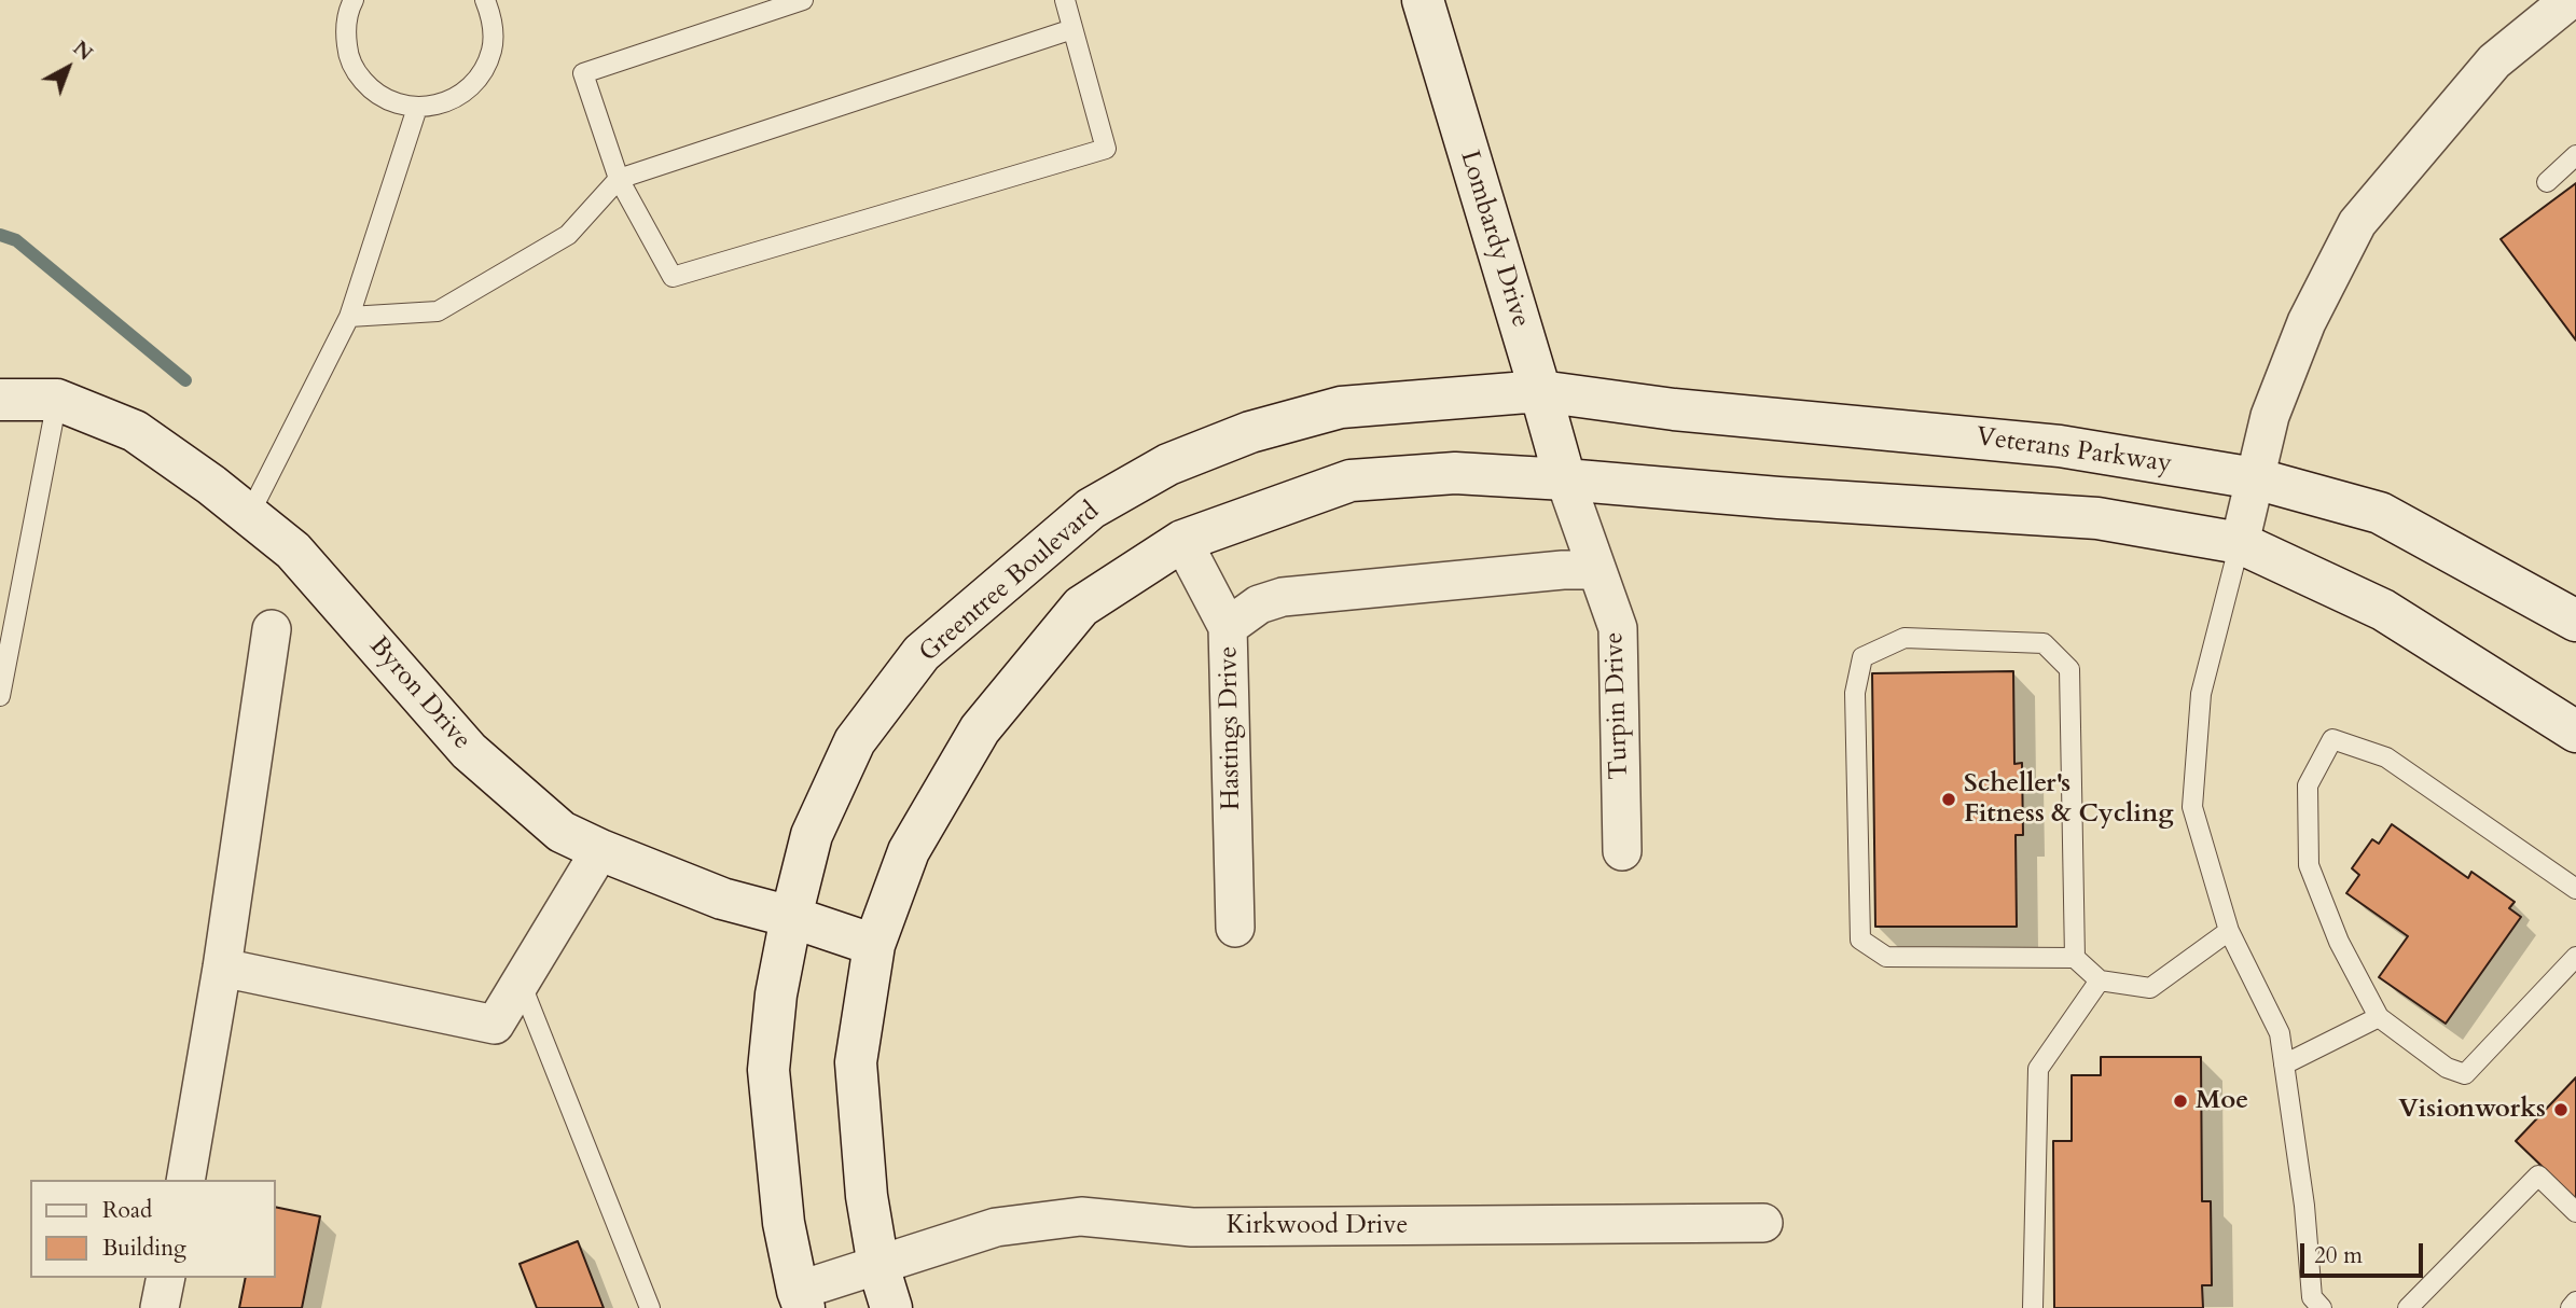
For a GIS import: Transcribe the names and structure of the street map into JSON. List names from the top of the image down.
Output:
{
  "streets": {
    "main road": [
      "Lombardy Drive",
      "Veterans Parkway",
      "Greentree Boulevard",
      "Byron Drive"
    ],
    "street": ["Turpin Drive", "Hastings Drive", "Kirkwood Drive"]
  },
  "crossings": [
    ["Lombardy Drive", "Veterans Parkway"],
    ["Lombardy Drive", "Greentree Boulevard"],
    ["Lombardy Drive", "Turpin Drive"],
    ["Veterans Parkway", "Greentree Boulevard"],
    ["Greentree Boulevard", "Byron Drive"],
    ["Greentree Boulevard", "Kirkwood Drive"]
  ],
  "places": ["Scheller's Fitness & Cycling", "Moe", "Visionworks"],
  "legend": ["Road", "Building"],
  "scale_bar": "20 m",
  "north": "top right"
}
